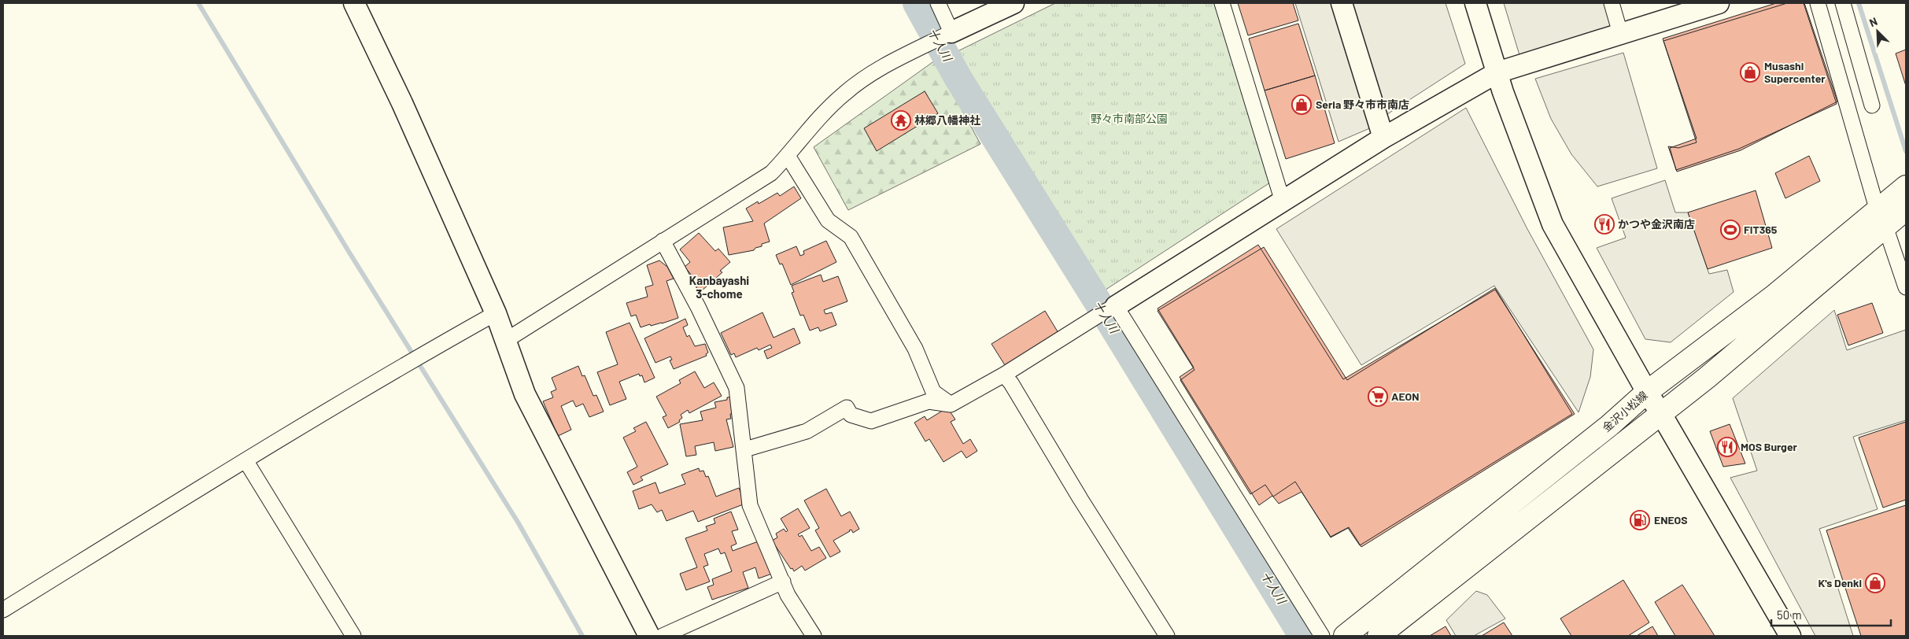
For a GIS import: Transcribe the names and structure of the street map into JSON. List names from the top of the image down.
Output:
{
  "streets": {
    "main road": ["金沢小松線"]
  },
  "districts": ["Kanbayashi 3-chome"],
  "water": ["十人川"],
  "parks": ["野々市南部公園"],
  "places": {
    "shop": ["Musashi Supercenter", "Seria 野々市市南店", "K's Denki"],
    "temple": ["林郷八幡神社"],
    "restaurant": ["かつや金沢南店", "MOS Burger"],
    "sports": ["FIT365"],
    "supermarket": ["AEON"],
    "fuel station": ["ENEOS"]
  },
  "scale_bar": "50 m",
  "north": "top left"
}
